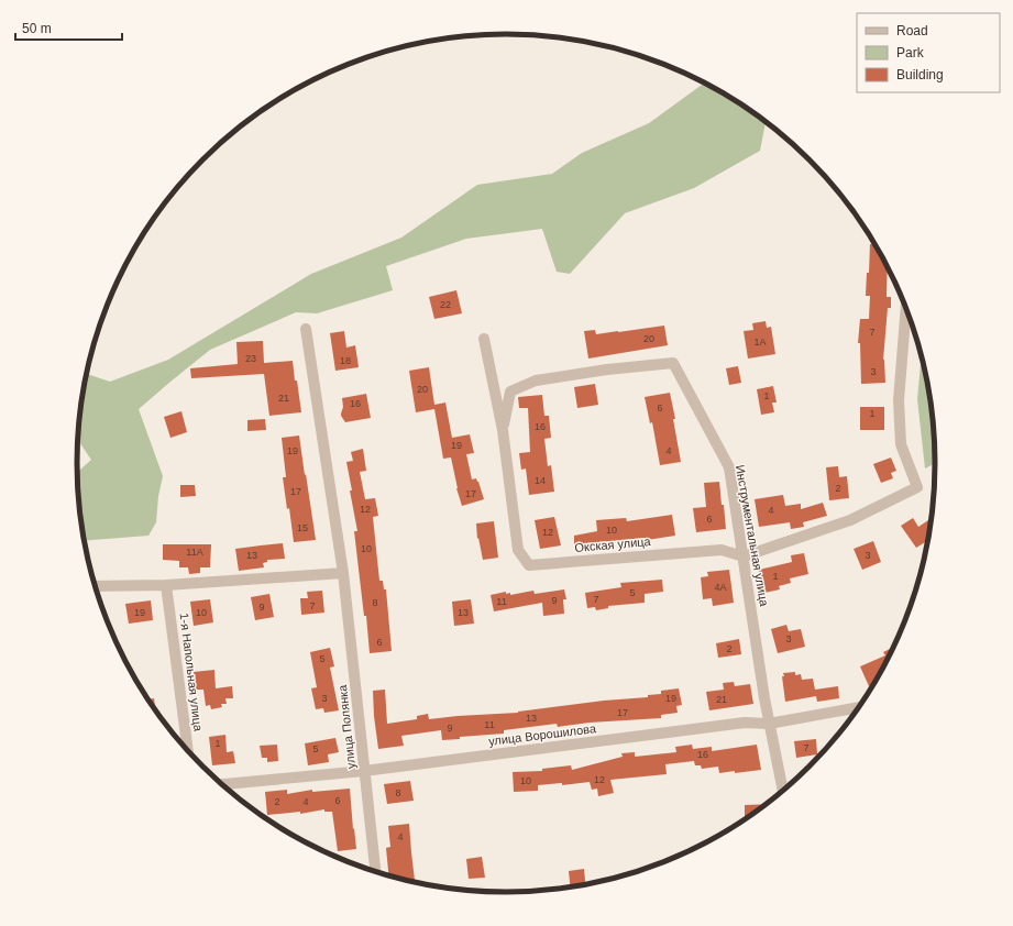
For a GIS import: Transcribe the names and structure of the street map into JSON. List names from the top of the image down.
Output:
{
  "streets": {
    "street": [
      "Инструментальная улица",
      "Окская улица",
      "1-я Напольная улица",
      "улица Полянка",
      "улица Ворошилова"
    ]
  },
  "crossings": [
    ["Инструментальная улица", "Окская улица"],
    ["Инструментальная улица", "улица Ворошилова"],
    ["улица Полянка", "улица Ворошилова"]
  ],
  "house_numbers": [
    "22",
    "7",
    "20",
    "1А",
    "23",
    "18",
    "3",
    "20",
    "1",
    "21",
    "16",
    "6",
    "1",
    "16",
    "19",
    "19",
    "4",
    "14",
    "2",
    "17",
    "17",
    "12",
    "4",
    "6",
    "15",
    "10",
    "12",
    "10",
    "11А",
    "13",
    "3",
    "1",
    "4А",
    "5",
    "7",
    "9",
    "11",
    "8",
    "7",
    "9",
    "19",
    "10",
    "13",
    "3",
    "6",
    "2",
    "5",
    "3",
    "19",
    "21",
    "17",
    "13",
    "11",
    "9",
    "1",
    "7",
    "5",
    "16",
    "12",
    "10",
    "8",
    "6",
    "2",
    "4",
    "4"
  ],
  "legend": ["Road", "Park", "Building"],
  "scale_bar": "50 m"
}
